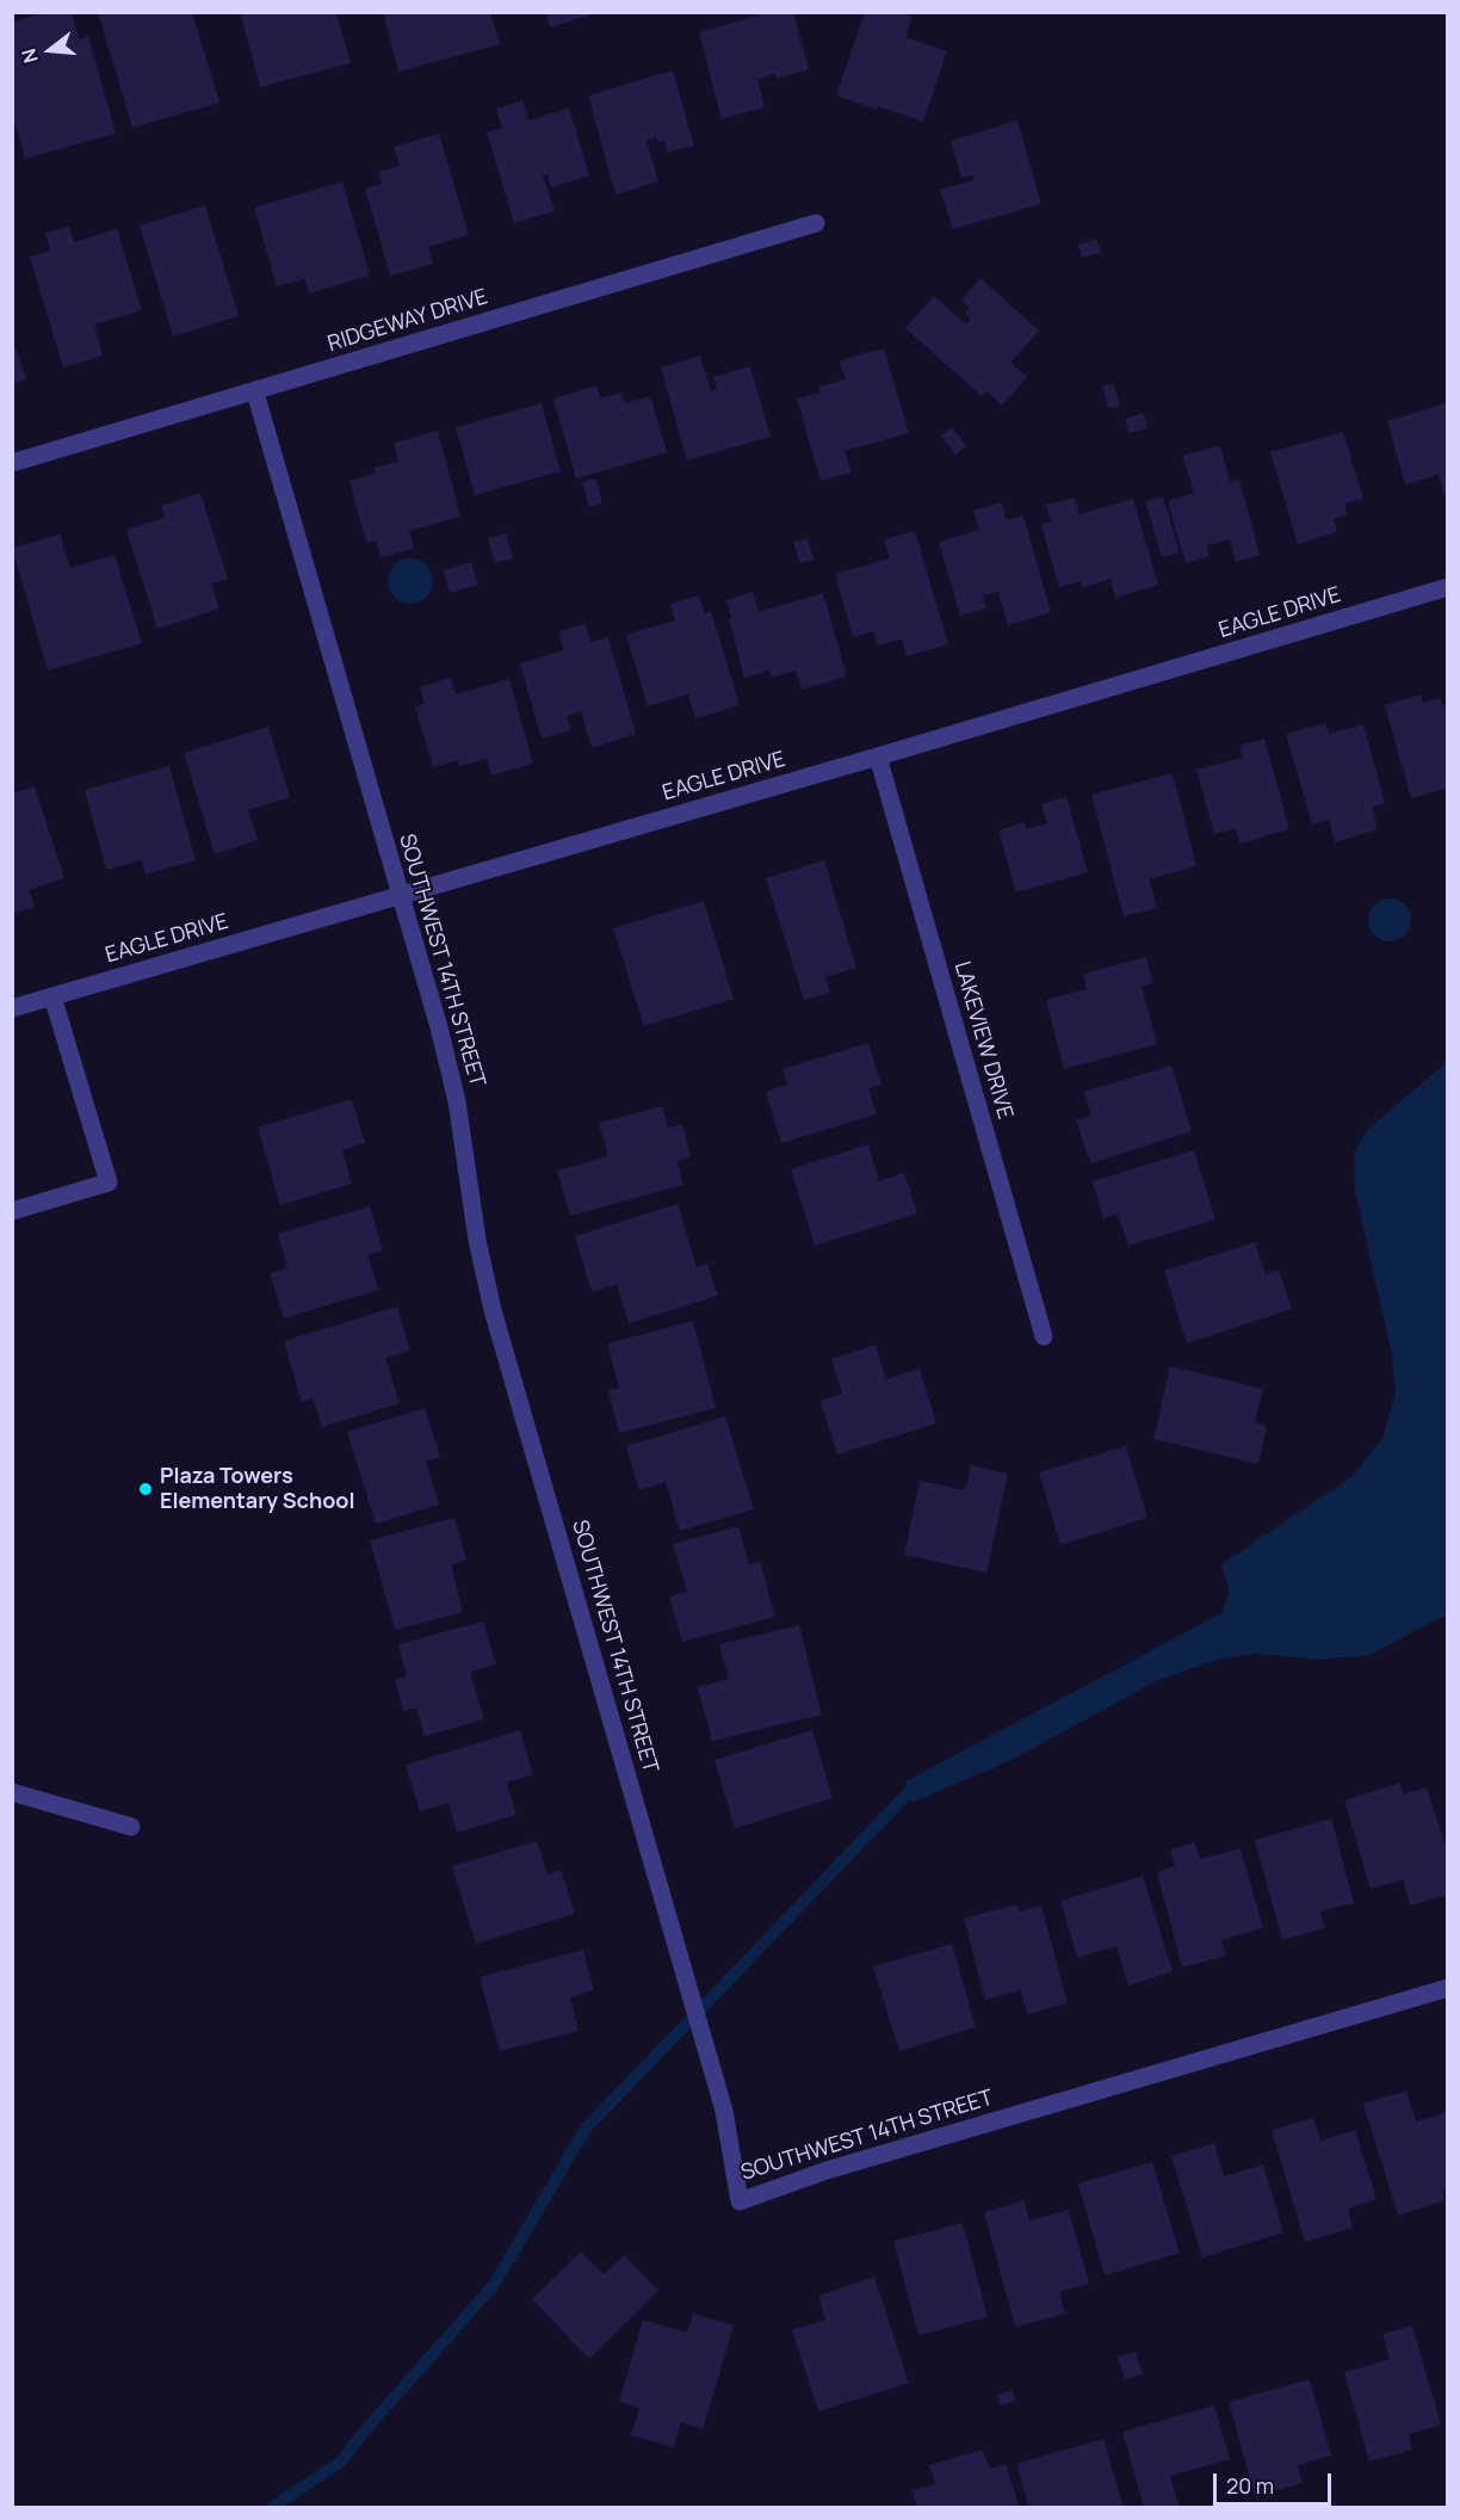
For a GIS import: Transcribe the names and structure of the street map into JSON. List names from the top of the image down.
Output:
{
  "streets": {
    "street": [
      "RIDGEWAY DRIVE",
      "EAGLE DRIVE",
      "SOUTHWEST 14TH STREET",
      "LAKEVIEW DRIVE"
    ]
  },
  "crossings": [
    ["RIDGEWAY DRIVE", "SOUTHWEST 14TH STREET"],
    ["EAGLE DRIVE", "SOUTHWEST 14TH STREET"],
    ["EAGLE DRIVE", "LAKEVIEW DRIVE"]
  ],
  "places": ["Plaza Towers Elementary School"],
  "scale_bar": "20 m",
  "north": "left"
}
